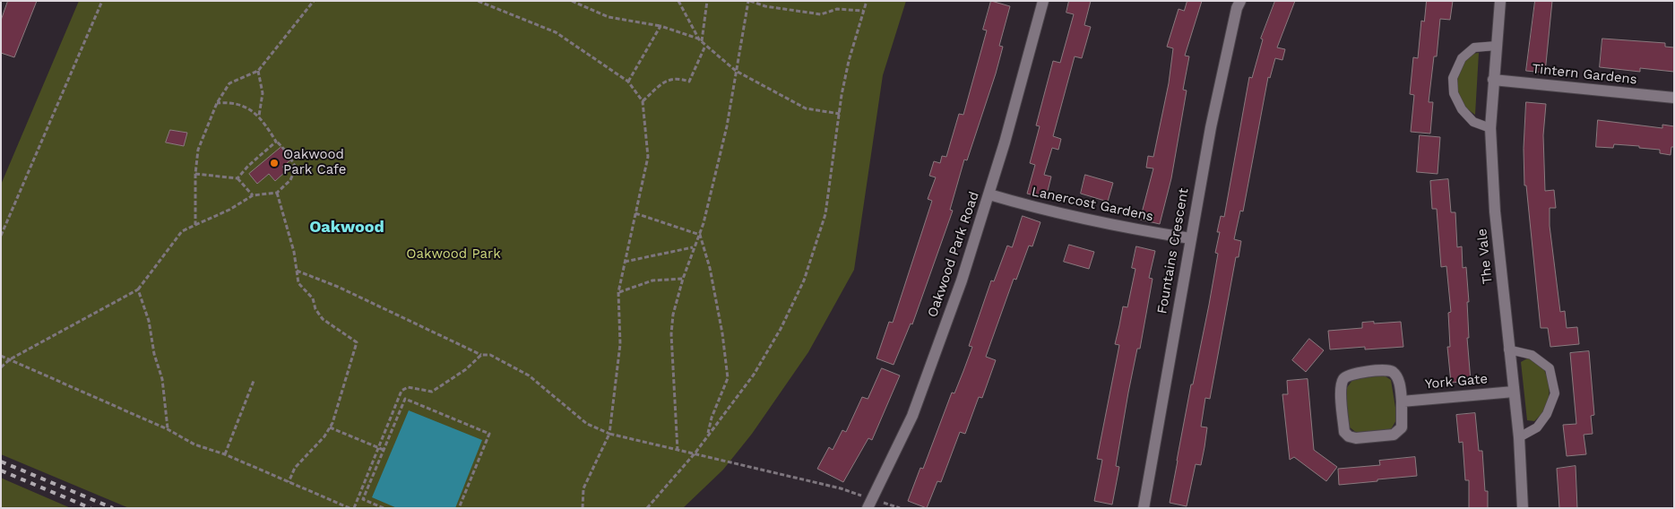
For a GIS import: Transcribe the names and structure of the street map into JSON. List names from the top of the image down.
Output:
{
  "streets": {
    "street": [
      "Tintern Gardens",
      "Lanercost Gardens",
      "Fountains Crescent",
      "Oakwood Park Road",
      "The Vale",
      "York Gate"
    ]
  },
  "crossings": [
    ["Tintern Gardens", "The Vale"],
    ["Lanercost Gardens", "Fountains Crescent"],
    ["Lanercost Gardens", "Oakwood Park Road"],
    ["The Vale", "York Gate"]
  ],
  "districts": ["Oakwood"],
  "parks": ["Oakwood Park"],
  "places": ["Oakwood Park Cafe"]
}
